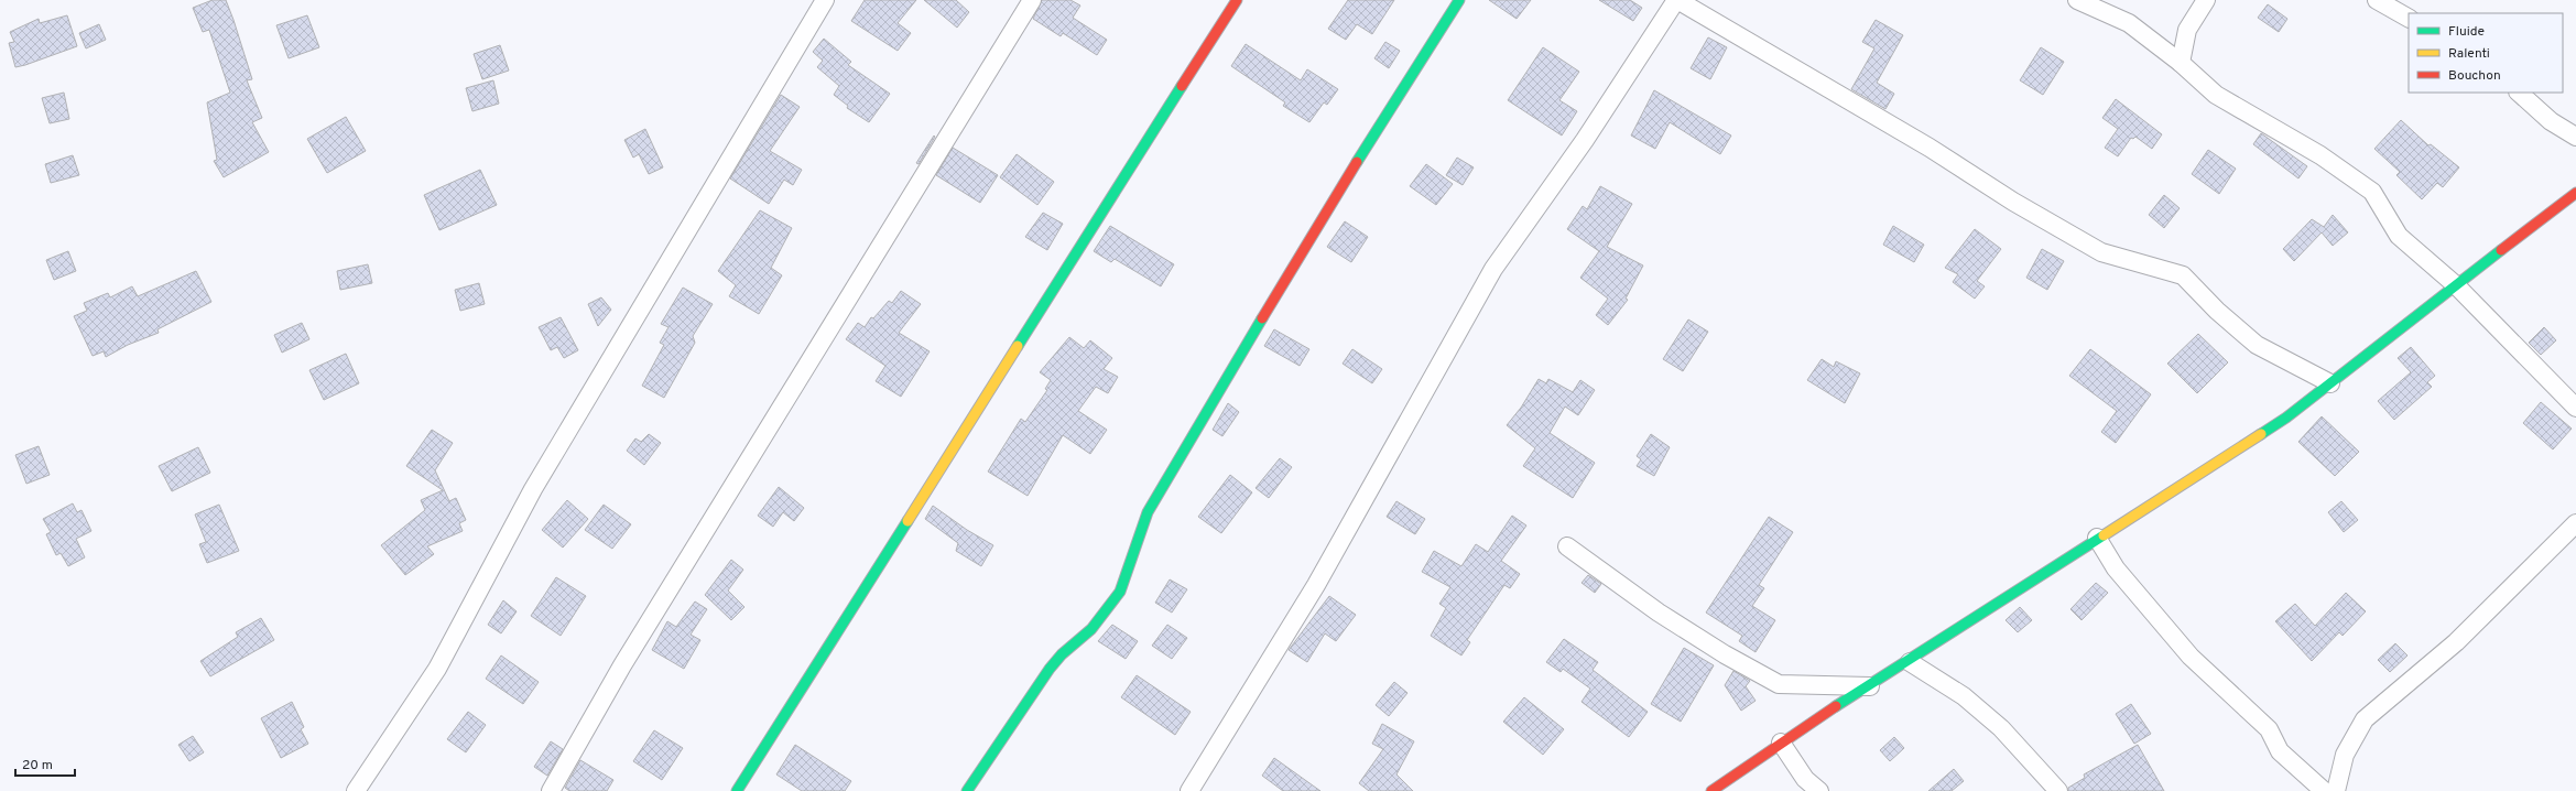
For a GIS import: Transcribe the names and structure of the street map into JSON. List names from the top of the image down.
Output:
{
  "legend": ["Fluide", "Ralenti", "Bouchon"],
  "scale_bar": "20 m"
}
